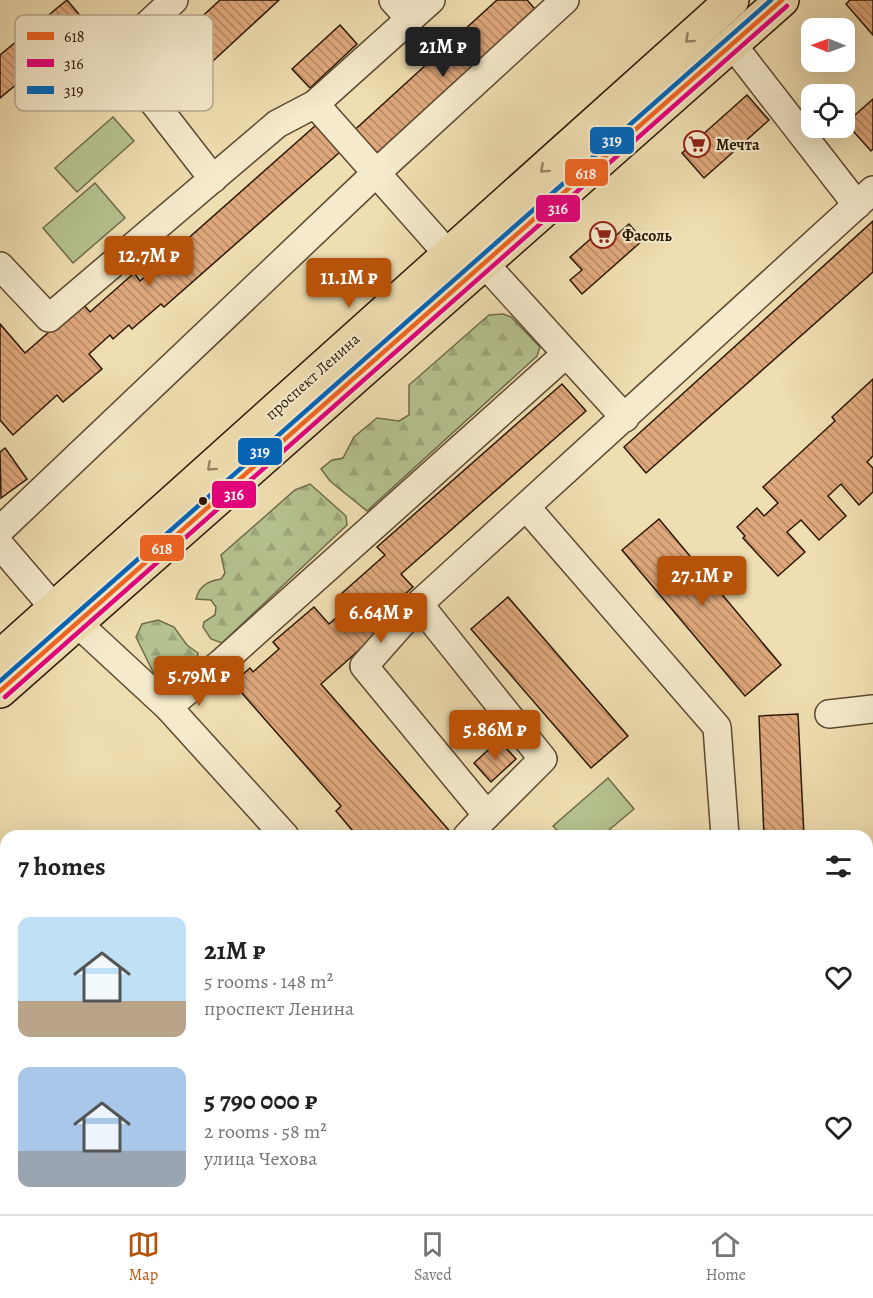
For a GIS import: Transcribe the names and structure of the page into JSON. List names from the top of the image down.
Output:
{
  "streets": {
    "main road": ["проспект Ленина"]
  },
  "places": {
    "supermarket": ["Мечта", "Фасоль"]
  },
  "lines": ["transit line 618", "transit line 319", "transit line 316"],
  "legend": ["618", "316", "319"],
  "north": "left",
  "page": {
    "price": [
      "21M ₽",
      "12.7M ₽",
      "11.1M ₽",
      "27.1M ₽",
      "6.64M ₽",
      "5.79M ₽",
      "5.86M ₽"
    ],
    "heading": "7 homes",
    "list": [
      {
        "name": "21M ₽",
        "note": "5 rooms · 148 m² · проспект Ленина"
      },
      {
        "name": "5 790 000 ₽",
        "note": "2 rooms · 58 m² · улица Чехова"
      }
    ],
    "tabs": ["Map", "Saved", "Home"]
  }
}
